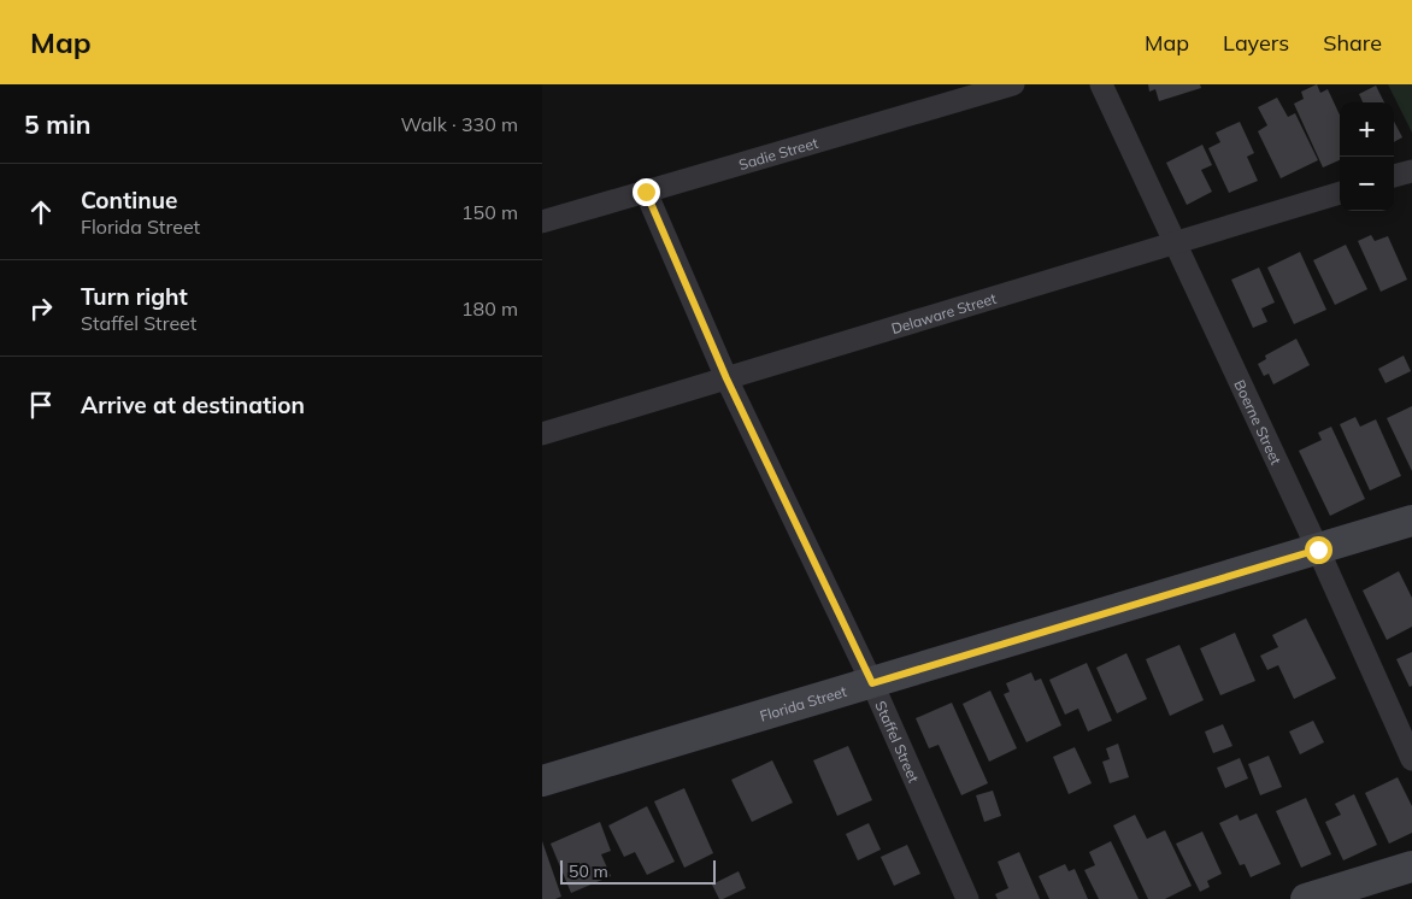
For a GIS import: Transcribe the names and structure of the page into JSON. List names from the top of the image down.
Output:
{
  "streets": {
    "street": [
      "Sadie Street",
      "Delaware Street",
      "Boerne Street",
      "Florida Street",
      "Staffel Street"
    ]
  },
  "crossings": [
    ["Sadie Street", "Staffel Street"],
    ["Delaware Street", "Boerne Street"],
    ["Delaware Street", "Staffel Street"],
    ["Boerne Street", "Florida Street"],
    ["Florida Street", "Staffel Street"]
  ],
  "scale_bar": "50 m",
  "page": {
    "header": "Map",
    "nav": ["Map", "Layers", "Share"],
    "heading": ["5 min", "Walk · 330 m"],
    "map_buttons": ["+", "−"],
    "list": [
      ["Continue", "Florida Street", "150 m"],
      ["Turn right", "Staffel Street", "180 m"],
      "Arrive at destination"
    ],
    "scale": "50 m"
  }
}
